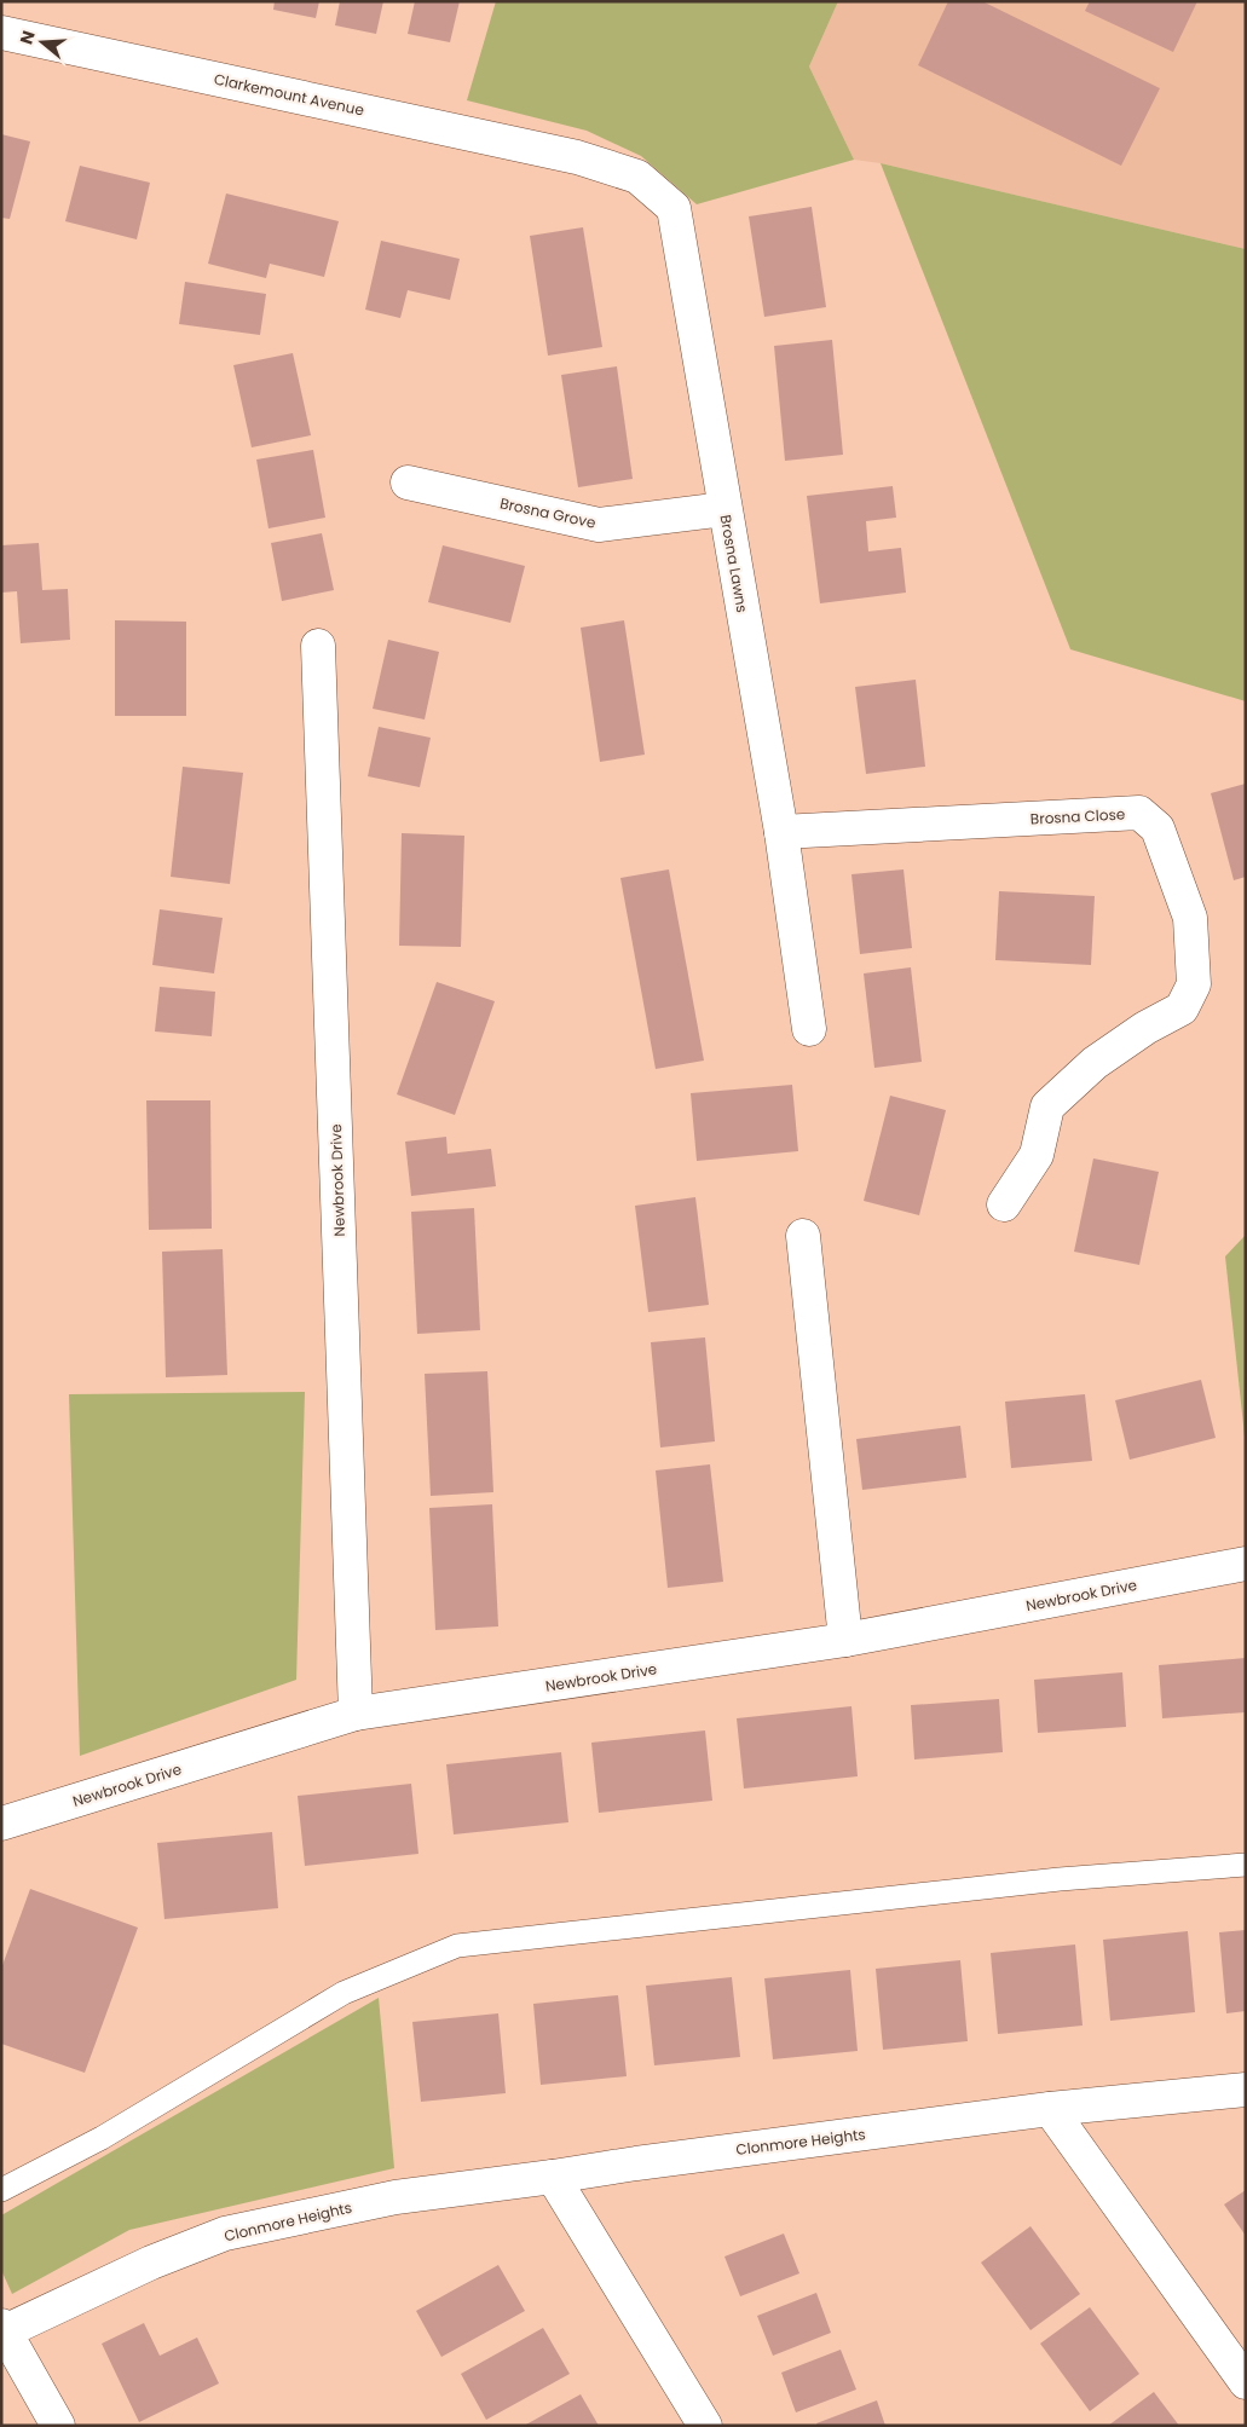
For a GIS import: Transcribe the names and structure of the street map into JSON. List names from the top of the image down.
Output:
{
  "streets": {
    "street": [
      "Clarkemount Avenue",
      "Brosna Grove",
      "Brosna Lawns",
      "Brosna Close",
      "Newbrook Drive",
      "Clonmore Heights"
    ]
  },
  "crossings": [
    ["Clarkemount Avenue", "Brosna Lawns"],
    ["Brosna Grove", "Brosna Lawns"],
    ["Brosna Lawns", "Brosna Close"]
  ],
  "north": "left"
}
